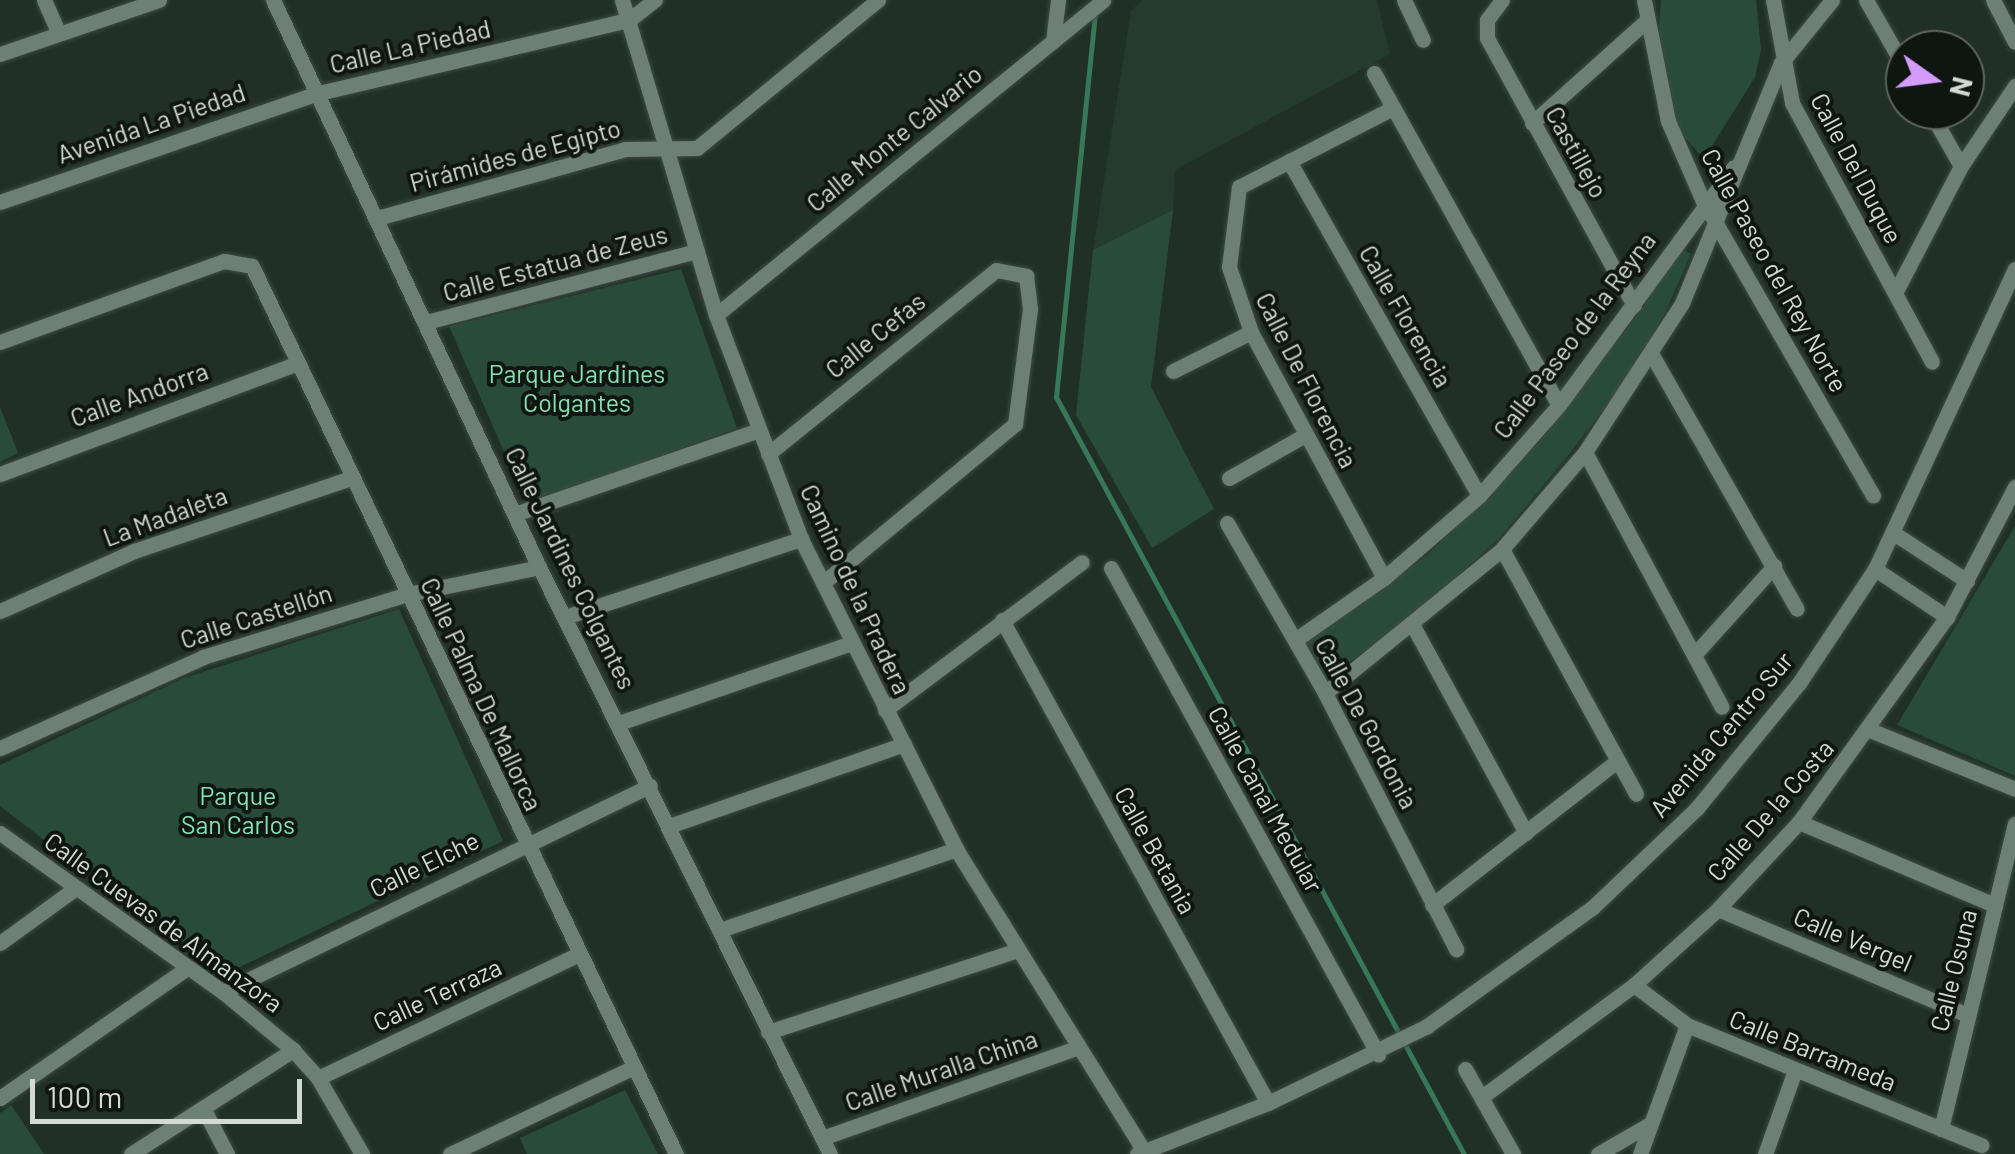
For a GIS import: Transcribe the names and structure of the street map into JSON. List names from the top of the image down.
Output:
{
  "streets": {
    "street": [
      "Calle La Piedad",
      "Avenida La Piedad",
      "Calle Monte Calvario",
      "Castillejo",
      "Pirámides de Egipto",
      "Calle Del Duque",
      "Calle Estatua de Zeus",
      "Calle Paseo del Rey Norte",
      "Calle Florencia",
      "Calle Cefas",
      "Calle Paseo de la Reyna",
      "Calle De Florencia",
      "Calle Andorra",
      "La Madaleta",
      "Calle Jardines Colgantes",
      "Camino de la Pradera",
      "Calle Castellón",
      "Calle Palma De Mallorca",
      "Calle De Gordonia",
      "Avenida Centro Sur",
      "Calle Canal Medular",
      "Calle De la Costa",
      "Calle Betania",
      "Calle Elche",
      "Calle Cuevas de Almanzora",
      "Calle Vergel",
      "Calle Osuna",
      "Calle Terraza",
      "Calle Barrameda",
      "Calle Muralla China"
    ]
  },
  "crossings": [
    ["Calle La Piedad", "Avenida La Piedad"],
    ["Calle La Piedad", "Calle Jardines Colgantes"],
    ["Calle La Piedad", "Camino de la Pradera"],
    ["Avenida La Piedad", "Calle Jardines Colgantes"],
    ["Calle Monte Calvario", "Camino de la Pradera"],
    ["Castillejo", "Calle Paseo de la Reyna"],
    ["Pirámides de Egipto", "Calle Jardines Colgantes"],
    ["Pirámides de Egipto", "Camino de la Pradera"],
    ["Calle Del Duque", "Calle Paseo de la Reyna"],
    ["Calle Estatua de Zeus", "Calle Jardines Colgantes"],
    ["Calle Estatua de Zeus", "Camino de la Pradera"],
    ["Calle Paseo del Rey Norte", "Calle Paseo de la Reyna"],
    ["Calle Florencia", "Calle Paseo de la Reyna"],
    ["Calle Florencia", "Calle De Florencia"],
    ["Calle Cefas", "Camino de la Pradera"],
    ["Calle Paseo de la Reyna", "Calle De Florencia"],
    ["Calle Paseo de la Reyna", "Calle De Gordonia"],
    ["Calle Andorra", "Calle Palma De Mallorca"],
    ["La Madaleta", "Calle Palma De Mallorca"],
    ["Calle Jardines Colgantes", "Calle Castellón"],
    ["Calle Jardines Colgantes", "Calle Elche"],
    ["Calle Jardines Colgantes", "Calle Muralla China"],
    ["Camino de la Pradera", "Avenida Centro Sur"],
    ["Camino de la Pradera", "Calle Muralla China"],
    ["Calle Castellón", "Calle Palma De Mallorca"],
    ["Calle Palma De Mallorca", "Calle Elche"],
    ["Calle Palma De Mallorca", "Calle Terraza"],
    ["Avenida Centro Sur", "Calle Canal Medular"],
    ["Avenida Centro Sur", "Calle Betania"],
    ["Calle De la Costa", "Calle Vergel"],
    ["Calle De la Costa", "Calle Barrameda"],
    ["Calle Elche", "Calle Cuevas de Almanzora"],
    ["Calle Cuevas de Almanzora", "Calle Terraza"],
    ["Calle Vergel", "Calle Osuna"],
    ["Calle Osuna", "Calle Barrameda"]
  ],
  "parks": ["Parque Jardines Colgantes", "Parque San Carlos"],
  "scale_bar": "100 m",
  "north": "right"
}
